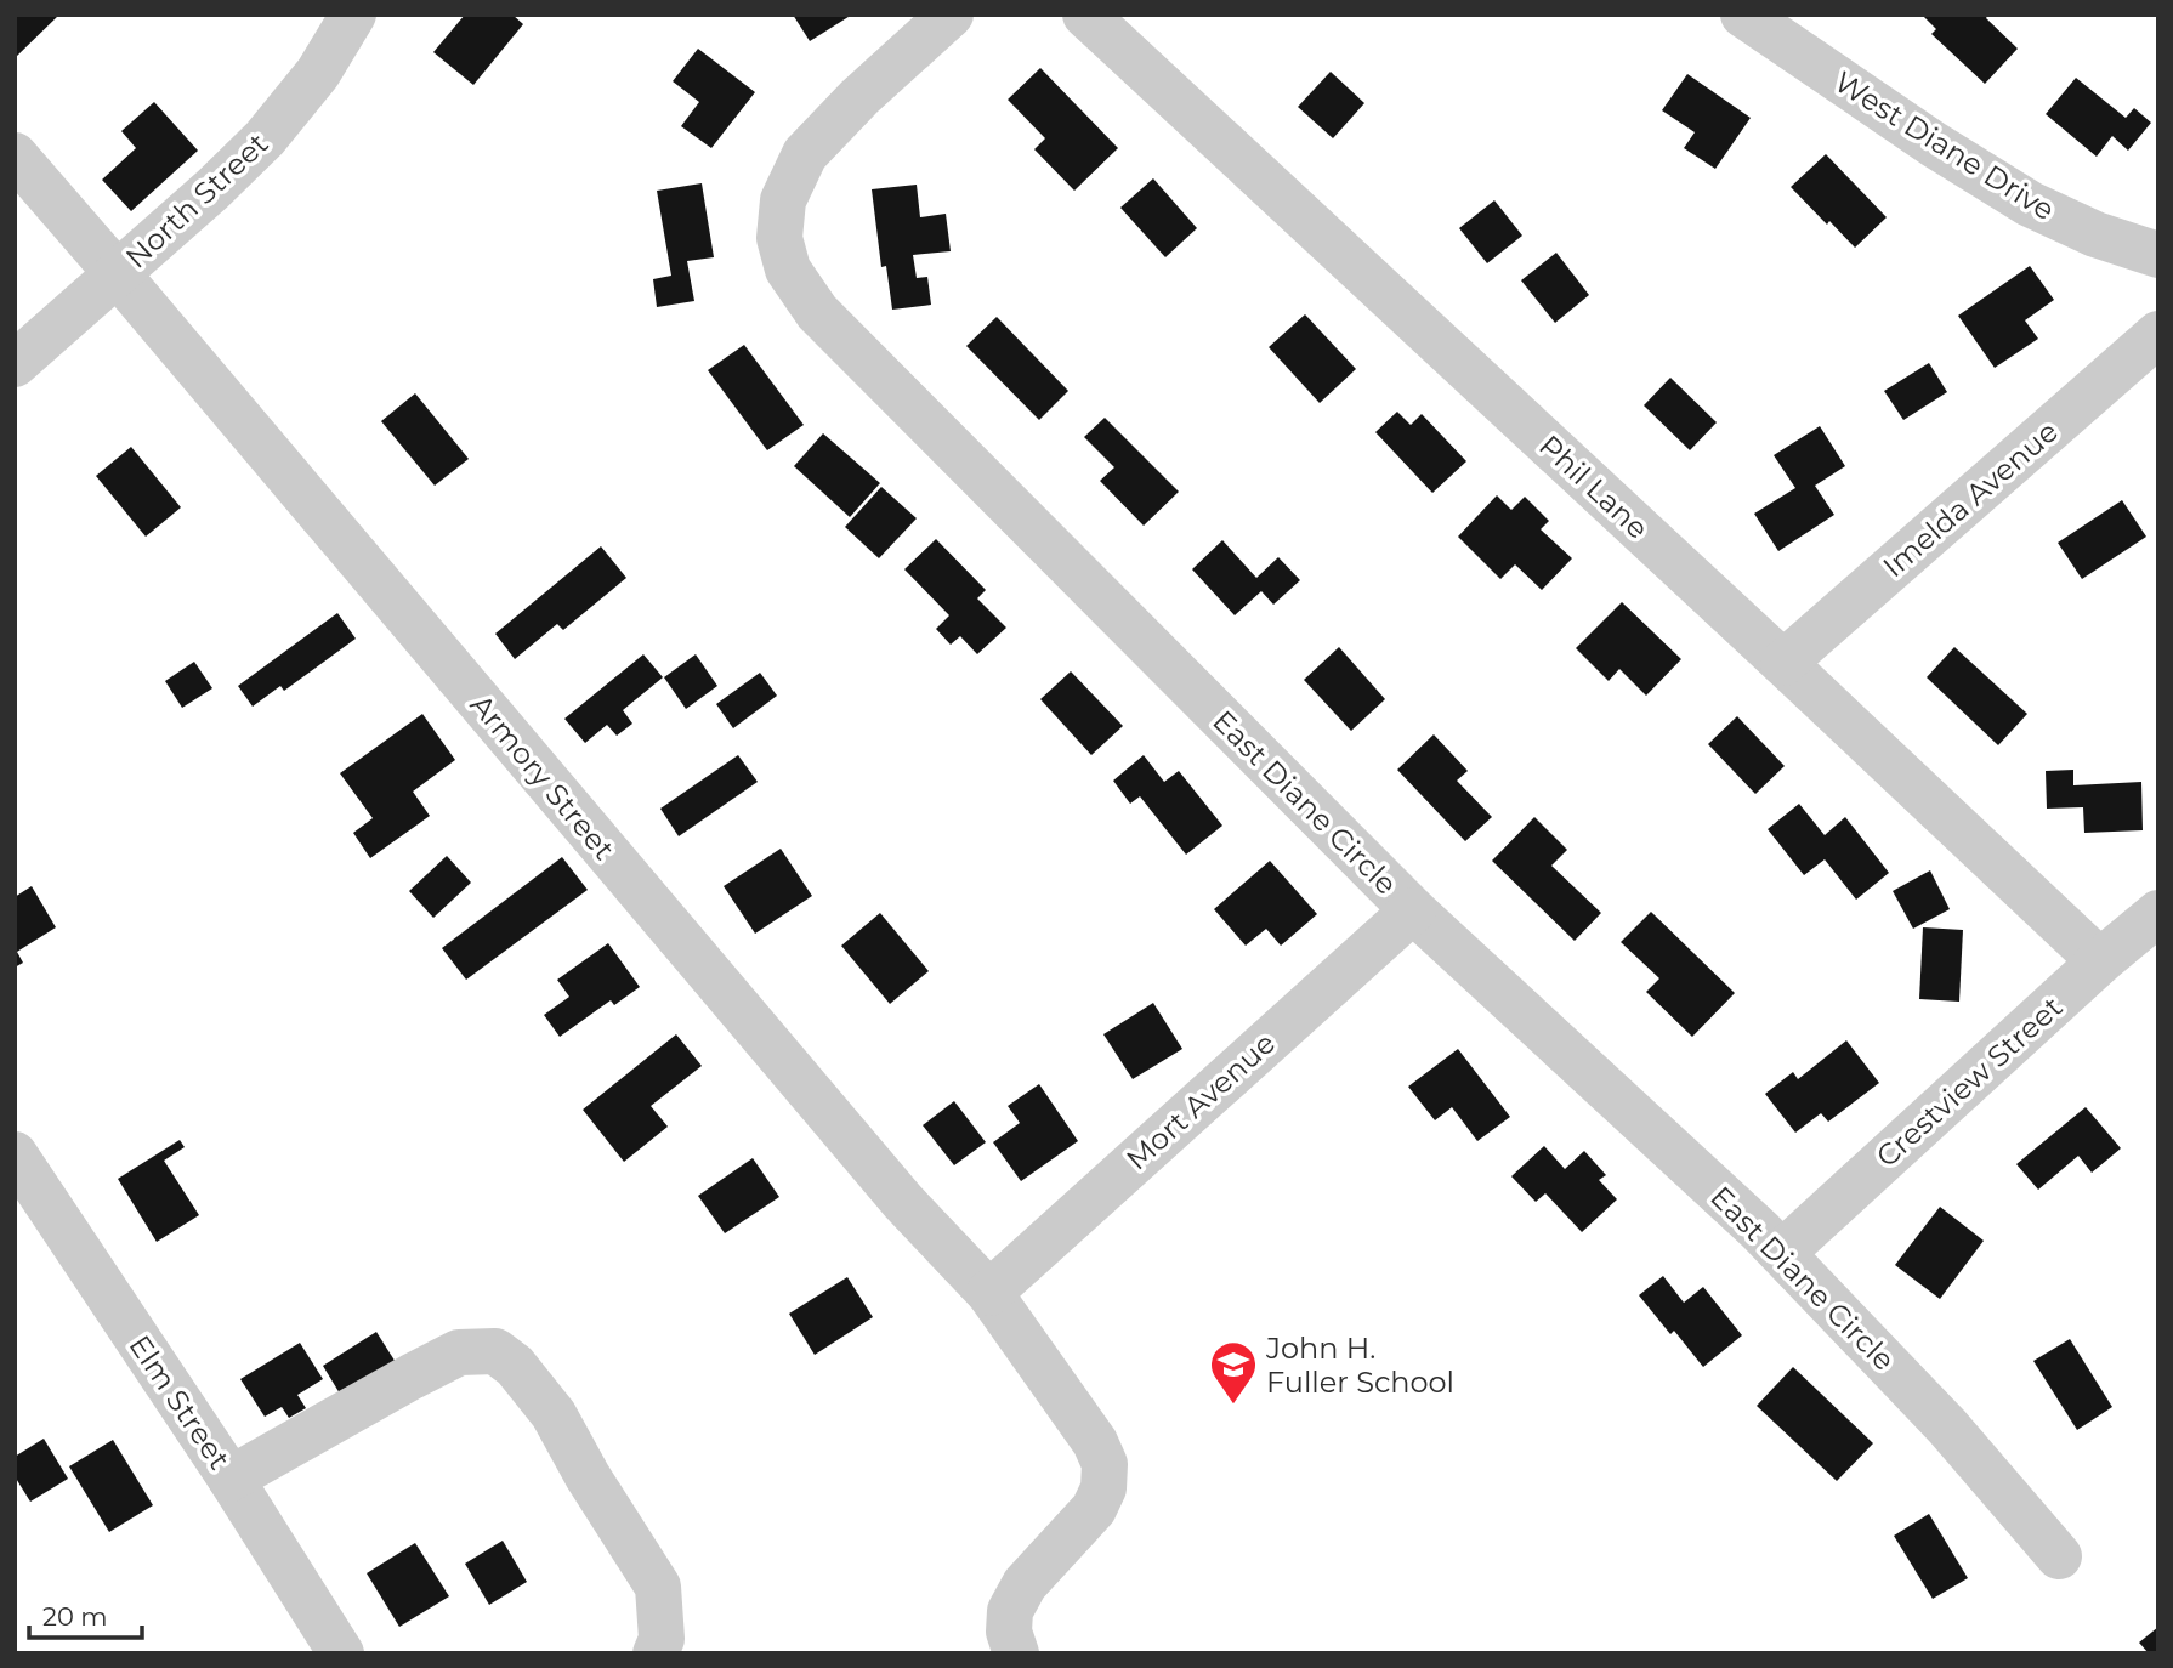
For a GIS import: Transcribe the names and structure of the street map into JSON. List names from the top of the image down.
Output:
{
  "streets": {
    "street": [
      "West Diane Drive",
      "North Street",
      "Phil Lane",
      "Imelda Avenue",
      "Armory Street",
      "East Diane Circle",
      "Crestview Street",
      "Mort Avenue",
      "Elm Street"
    ]
  },
  "crossings": [
    ["North Street", "Armory Street"],
    ["Phil Lane", "Imelda Avenue"],
    ["Phil Lane", "Crestview Street"],
    ["Armory Street", "Mort Avenue"],
    ["East Diane Circle", "Crestview Street"],
    ["East Diane Circle", "Mort Avenue"]
  ],
  "places": {
    "school or university": ["John H. Fuller School"]
  },
  "scale_bar": "20 m"
}
